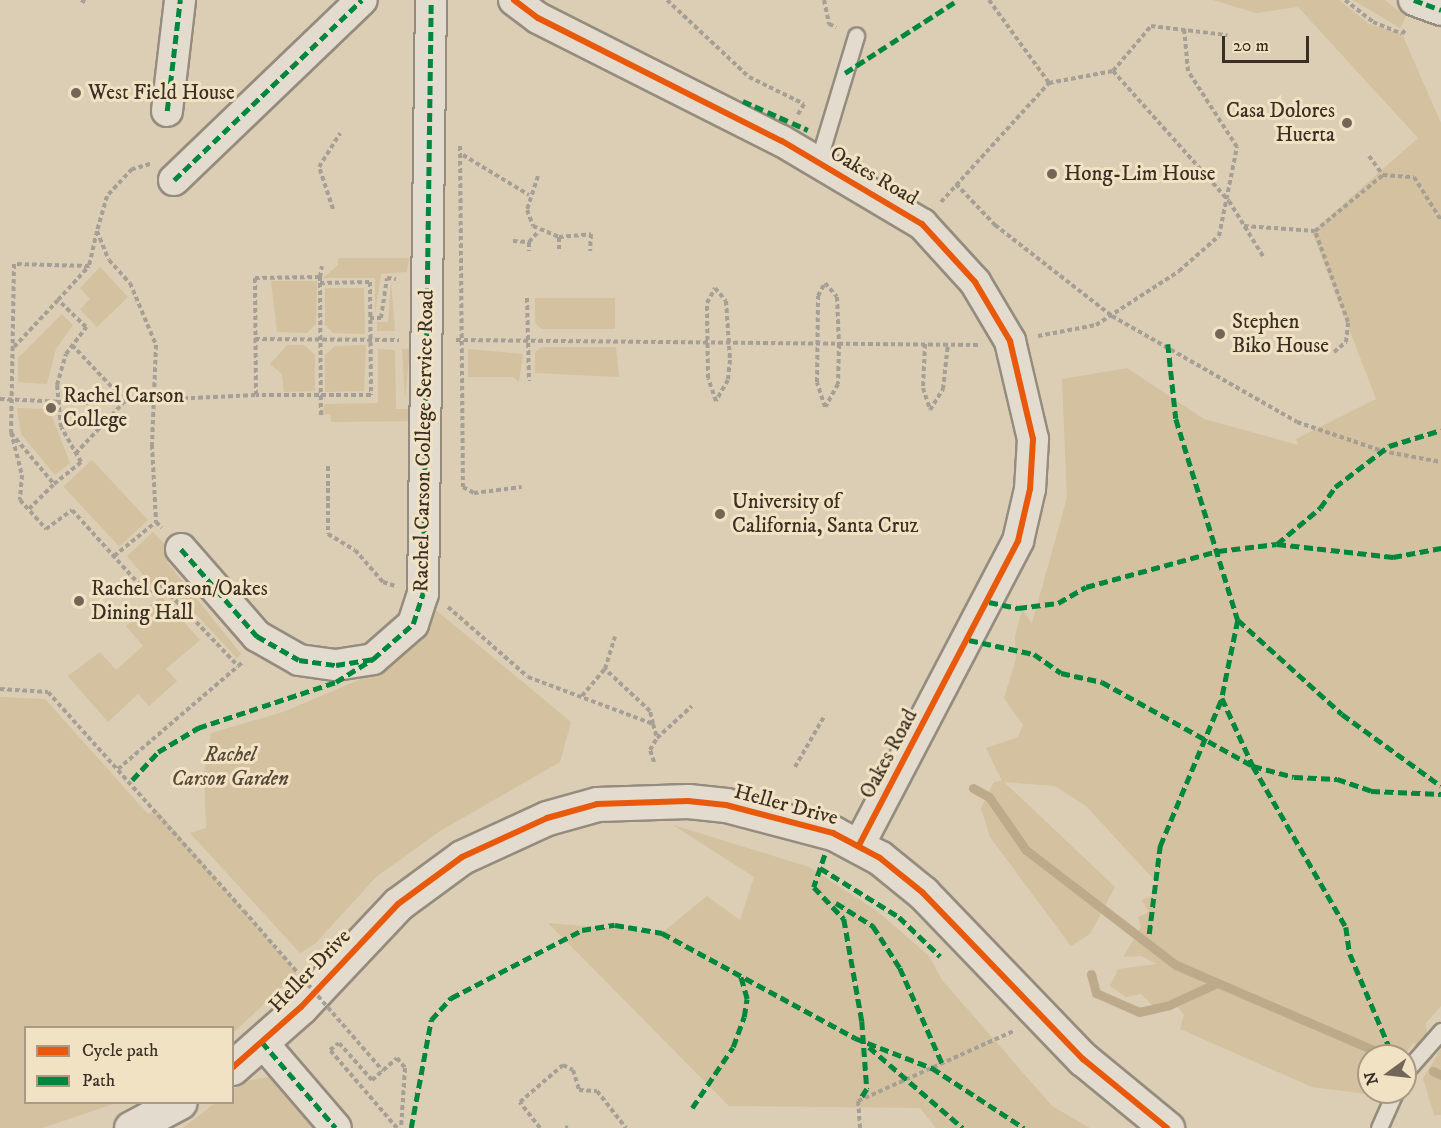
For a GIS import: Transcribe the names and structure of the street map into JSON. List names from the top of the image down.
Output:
{
  "streets": {
    "main road": ["Heller Drive"],
    "street": ["Oakes Road", "Rachel Carson College Service Road"]
  },
  "crossings": [
    ["Oakes Road", "Heller Drive"]
  ],
  "parks": ["Rachel Carson Garden"],
  "places": [
    "West Field House",
    "Casa Dolores Huerta",
    "Hong-Lim House",
    "Stephen Biko House",
    "Rachel Carson College",
    "University of California, Santa Cruz",
    "Rachel Carson/Oakes Dining Hall"
  ],
  "legend": ["Cycle path", "Path"],
  "scale_bar": "20 m",
  "north": "left"
}
